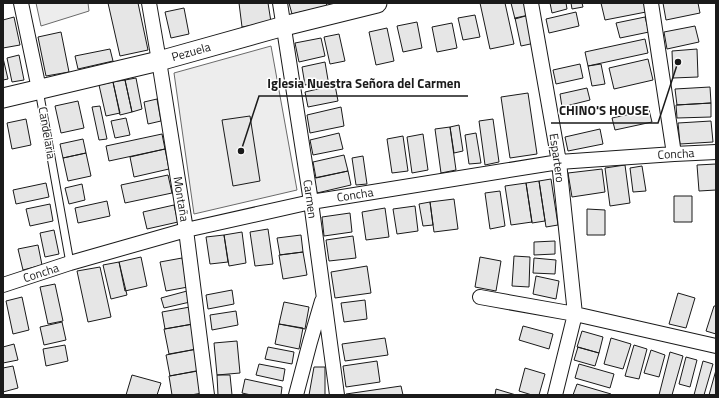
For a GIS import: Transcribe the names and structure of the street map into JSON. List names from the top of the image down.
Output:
{
  "streets": {
    "main road": ["Pezuela"],
    "street": [
      "Candelaria",
      "Concha",
      "Espartero",
      "Montaña",
      "Carmen"
    ]
  },
  "crossings": [
    ["Pezuela", "Candelaria"],
    ["Pezuela", "Montaña"],
    ["Pezuela", "Carmen"],
    ["Candelaria", "Concha"],
    ["Concha", "Espartero"],
    ["Concha", "Montaña"],
    ["Concha", "Carmen"]
  ],
  "places": ["CHINO'S HOUSE", "Iglesia Nuestra Señora del Carmen"]
}
